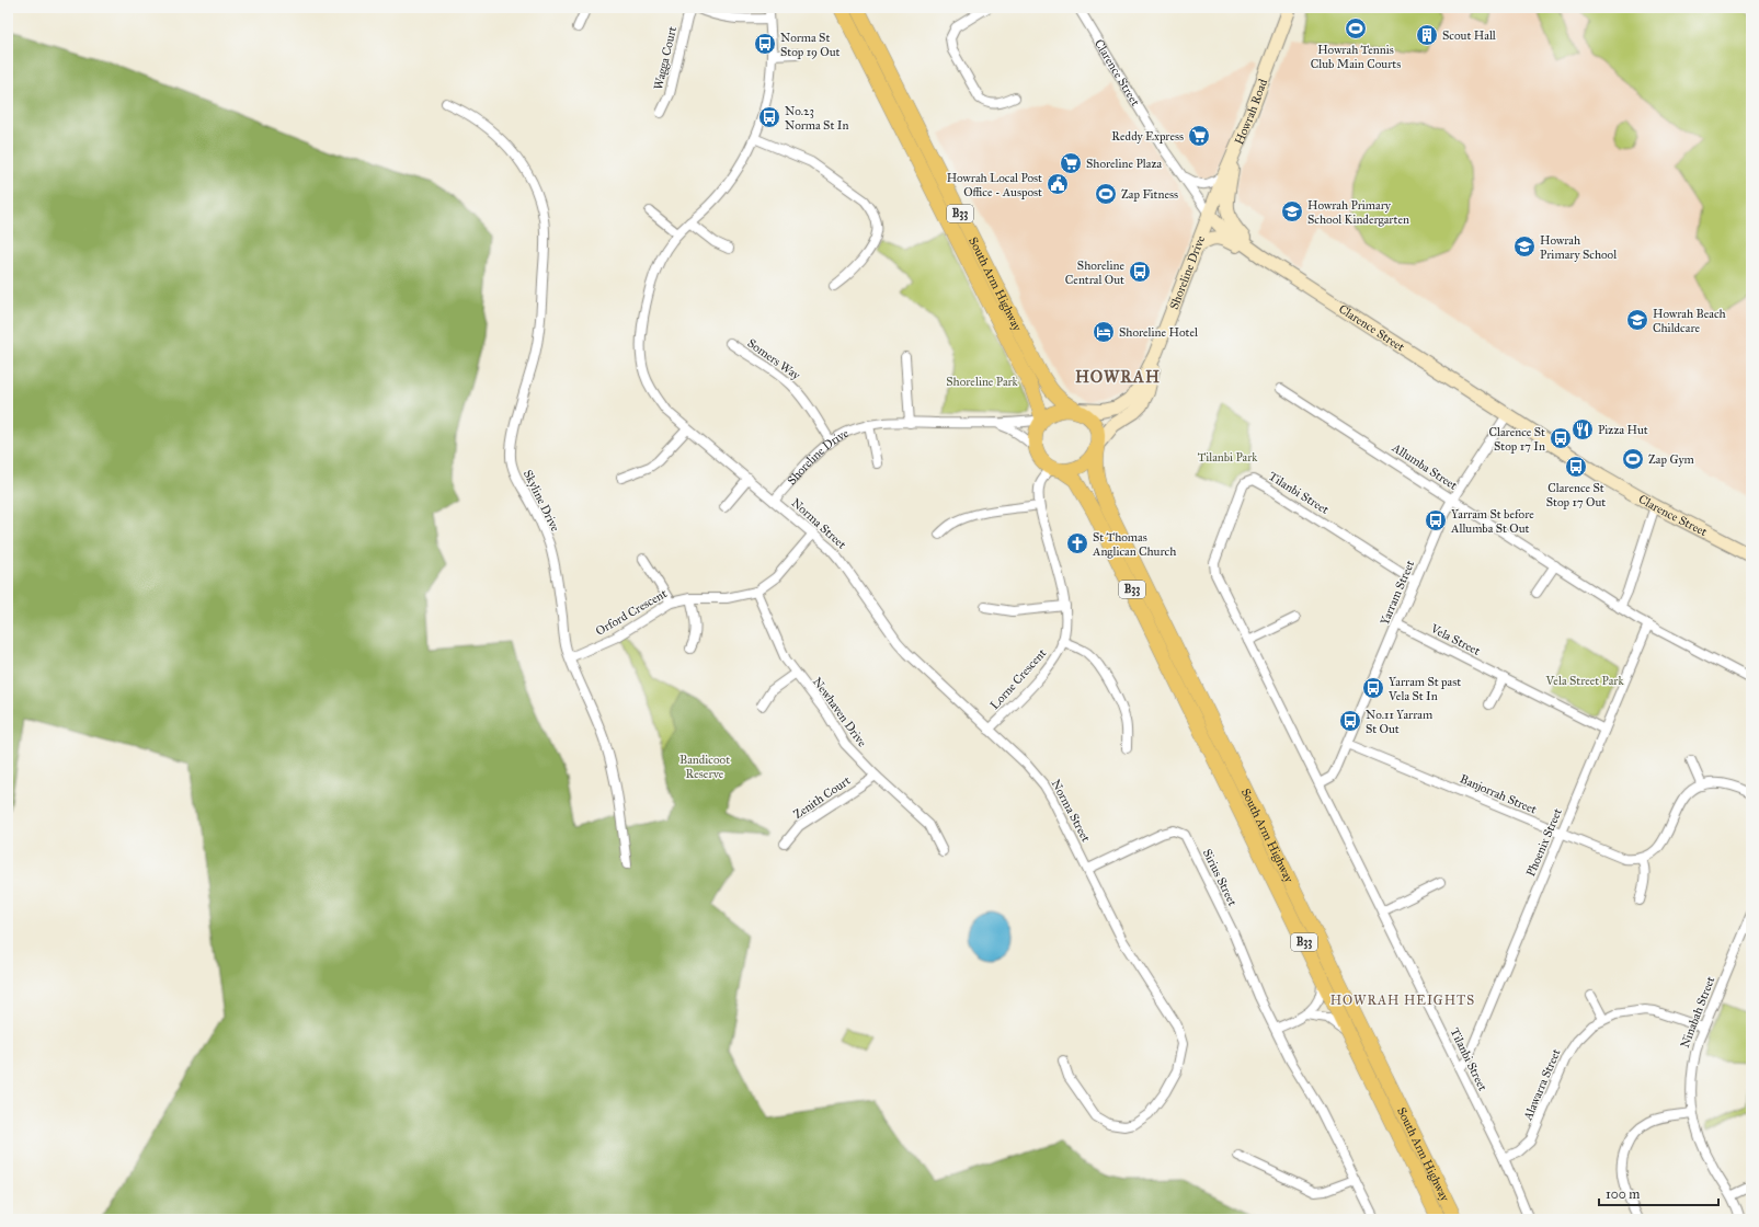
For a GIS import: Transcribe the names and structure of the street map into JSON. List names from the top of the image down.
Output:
{
  "streets": {
    "main road": [
      "Clarence Street",
      "Howrah Road",
      "B33",
      "Shoreline Drive",
      "South Arm Highway"
    ],
    "street": [
      "Wagga Court",
      "Somers Way",
      "Allumba Street",
      "Tilanbi Street",
      "Skyline Drive",
      "Norma Street",
      "Yarram Street",
      "Orford Crescent",
      "Vela Street",
      "Lorne Crescent",
      "Newhaven Drive",
      "Banjorrah Street",
      "Zenith Court",
      "Phoenix Street",
      "Sirius Street",
      "Ninabah Street",
      "Alawarra Street"
    ]
  },
  "crossings": [
    ["Clarence Street", "Howrah Road"],
    ["Clarence Street", "Shoreline Drive"],
    ["Clarence Street", "Yarram Street"],
    ["Howrah Road", "Shoreline Drive"],
    ["B33", "Shoreline Drive"],
    ["B33", "South Arm Highway"],
    ["B33", "Lorne Crescent"],
    ["Shoreline Drive", "South Arm Highway"],
    ["Shoreline Drive", "Somers Way"],
    ["Shoreline Drive", "Norma Street"],
    ["Shoreline Drive", "Lorne Crescent"],
    ["South Arm Highway", "Lorne Crescent"],
    ["Allumba Street", "Yarram Street"],
    ["Allumba Street", "Phoenix Street"],
    ["Tilanbi Street", "Yarram Street"],
    ["Tilanbi Street", "Phoenix Street"],
    ["Tilanbi Street", "Alawarra Street"],
    ["Skyline Drive", "Orford Crescent"],
    ["Norma Street", "Orford Crescent"],
    ["Norma Street", "Lorne Crescent"],
    ["Norma Street", "Sirius Street"],
    ["Yarram Street", "Vela Street"],
    ["Yarram Street", "Banjorrah Street"],
    ["Orford Crescent", "Newhaven Drive"],
    ["Vela Street", "Phoenix Street"],
    ["Newhaven Drive", "Zenith Court"],
    ["Banjorrah Street", "Phoenix Street"],
    ["Ninabah Street", "Alawarra Street"]
  ],
  "districts": ["HOWRAH", "HOWRAH HEIGHTS"],
  "parks": [
    "Shoreline Park",
    "Tilanbi Park",
    "Vela Street Park",
    "Bandicoot Reserve"
  ],
  "places": {
    "sports": ["Howrah Tennis Club Main Courts", "Zap Fitness", "Zap Gym"],
    "building": ["Scout Hall"],
    "bus stop": [
      "Norma St Stop 19 Out",
      "No.23 Norma St In",
      "Shoreline Central Out",
      "Clarence St Stop 17 In",
      "Clarence St Stop 17 Out",
      "Yarram St before Allumba St Out",
      "Yarram St past Vela St In",
      "No.11 Yarram St Out"
    ],
    "supermarket": ["Reddy Express", "Shoreline Plaza"],
    "public building": ["Howrah Local Post Office - Auspost"],
    "school or university": ["Howrah Primary School Kindergarten", "Howrah Primary School", "Howrah Beach Childcare"],
    "hotel": ["Shoreline Hotel"],
    "restaurant": ["Pizza Hut"],
    "church": ["St Thomas Anglican Church"]
  },
  "scale_bar": "100 m"
}
